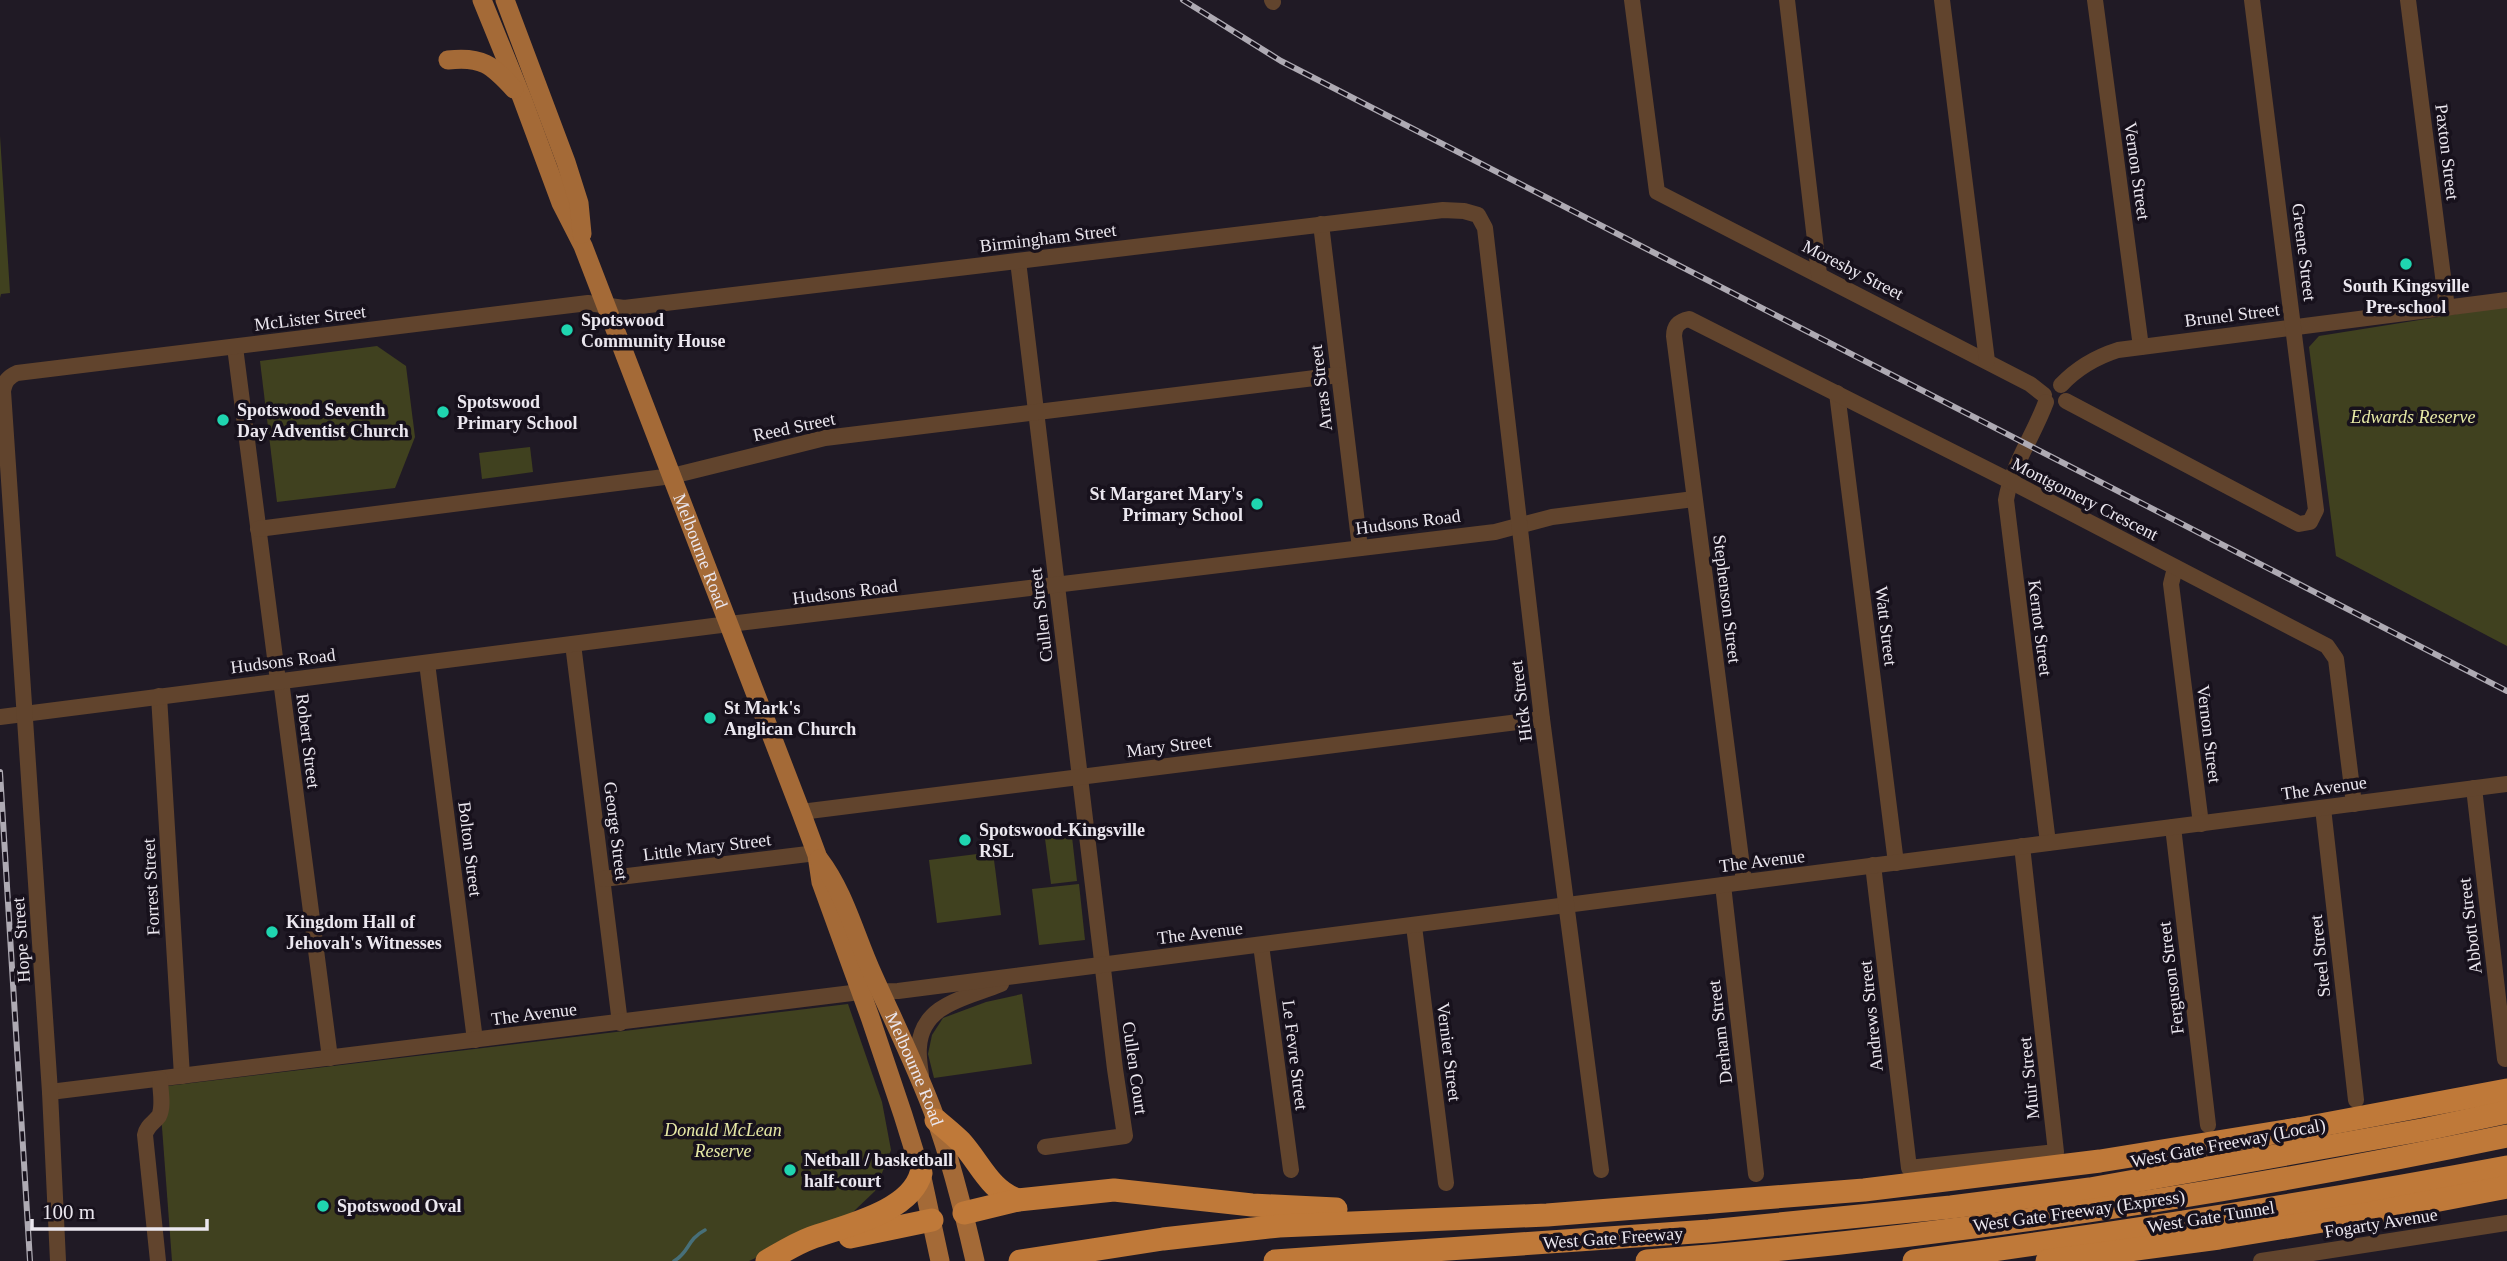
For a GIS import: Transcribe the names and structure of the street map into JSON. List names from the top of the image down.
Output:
{
  "streets": {
    "highway": [
      "West Gate Freeway (Local)",
      "West Gate Freeway (Express)",
      "West Gate Tunnel",
      "West Gate Freeway"
    ],
    "main road": ["Melbourne Road"],
    "street": [
      "Paxton Street",
      "Vernon Street",
      "Birmingham Street",
      "Greene Street",
      "Moresby Street",
      "Brunel Street",
      "McLister Street",
      "Arras Street",
      "Reed Street",
      "Montgomery Crescent",
      "Hudsons Road",
      "Stephenson Street",
      "Cullen Street",
      "Watt Street",
      "Kernot Street",
      "Hick Street",
      "Robert Street",
      "Mary Street",
      "The Avenue",
      "George Street",
      "Little Mary Street",
      "Bolton Street",
      "Forrest Street",
      "Abbott Street",
      "Hope Street",
      "Steel Street",
      "Ferguson Street",
      "Andrews Street",
      "Derham Street",
      "Vernier Street",
      "Le Fevre Street",
      "Cullen Court",
      "Muir Street",
      "Fogarty Avenue"
    ]
  },
  "crossings": [
    ["Paxton Street", "Brunel Street"],
    ["Vernon Street", "Brunel Street"],
    ["Vernon Street", "Montgomery Crescent"],
    ["Vernon Street", "The Avenue"],
    ["Birmingham Street", "McLister Street"],
    ["Birmingham Street", "Arras Street"],
    ["Birmingham Street", "Melbourne Road"],
    ["Birmingham Street", "Cullen Street"],
    ["Birmingham Street", "Hick Street"],
    ["Greene Street", "Moresby Street"],
    ["Greene Street", "Brunel Street"],
    ["Moresby Street", "Brunel Street"],
    ["Moresby Street", "Kernot Street"],
    ["Brunel Street", "Kernot Street"],
    ["McLister Street", "Melbourne Road"],
    ["McLister Street", "Robert Street"],
    ["McLister Street", "Hope Street"],
    ["Arras Street", "Reed Street"],
    ["Arras Street", "Hudsons Road"],
    ["Reed Street", "Melbourne Road"],
    ["Reed Street", "Cullen Street"],
    ["Reed Street", "Robert Street"],
    ["Montgomery Crescent", "Stephenson Street"],
    ["Montgomery Crescent", "Watt Street"],
    ["Montgomery Crescent", "Kernot Street"],
    ["Montgomery Crescent", "The Avenue"],
    ["Hudsons Road", "Melbourne Road"],
    ["Hudsons Road", "Stephenson Street"],
    ["Hudsons Road", "Cullen Street"],
    ["Hudsons Road", "Hick Street"],
    ["Hudsons Road", "Robert Street"],
    ["Hudsons Road", "George Street"],
    ["Hudsons Road", "Bolton Street"],
    ["Hudsons Road", "Forrest Street"],
    ["Hudsons Road", "Hope Street"],
    ["Melbourne Road", "Mary Street"],
    ["Melbourne Road", "The Avenue"],
    ["Melbourne Road", "Little Mary Street"],
    ["Stephenson Street", "The Avenue"],
    ["Cullen Street", "Mary Street"],
    ["Cullen Street", "The Avenue"],
    ["Cullen Street", "Cullen Court"],
    ["Watt Street", "The Avenue"],
    ["Kernot Street", "The Avenue"],
    ["Hick Street", "Mary Street"],
    ["Hick Street", "The Avenue"],
    ["Robert Street", "The Avenue"],
    ["The Avenue", "George Street"],
    ["The Avenue", "Bolton Street"],
    ["The Avenue", "Forrest Street"],
    ["The Avenue", "Abbott Street"],
    ["The Avenue", "Hope Street"],
    ["The Avenue", "Steel Street"],
    ["The Avenue", "Ferguson Street"],
    ["The Avenue", "Andrews Street"],
    ["The Avenue", "Derham Street"],
    ["The Avenue", "Vernier Street"],
    ["The Avenue", "Le Fevre Street"],
    ["The Avenue", "Cullen Court"],
    ["The Avenue", "Muir Street"],
    ["George Street", "Little Mary Street"],
    ["Andrews Street", "Muir Street"],
    ["West Gate Freeway (Local)", "West Gate Freeway (Express)"],
    ["West Gate Freeway (Local)", "West Gate Freeway"],
    ["West Gate Freeway (Express)", "West Gate Freeway"]
  ],
  "parks": ["Edwards Reserve", "Donald McLean Reserve"],
  "places": [
    "South Kingsville Pre-school",
    "Spotswood Community House",
    "Spotswood Primary School",
    "Spotswood Seventh Day Adventist Church",
    "St Margaret Mary's Primary School",
    "St Mark's Anglican Church",
    "Spotswood-Kingsville RSL",
    "Kingdom Hall of Jehovah's Witnesses",
    "Netball / basketball half-court",
    "Spotswood Oval"
  ],
  "scale_bar": "100 m"
}
